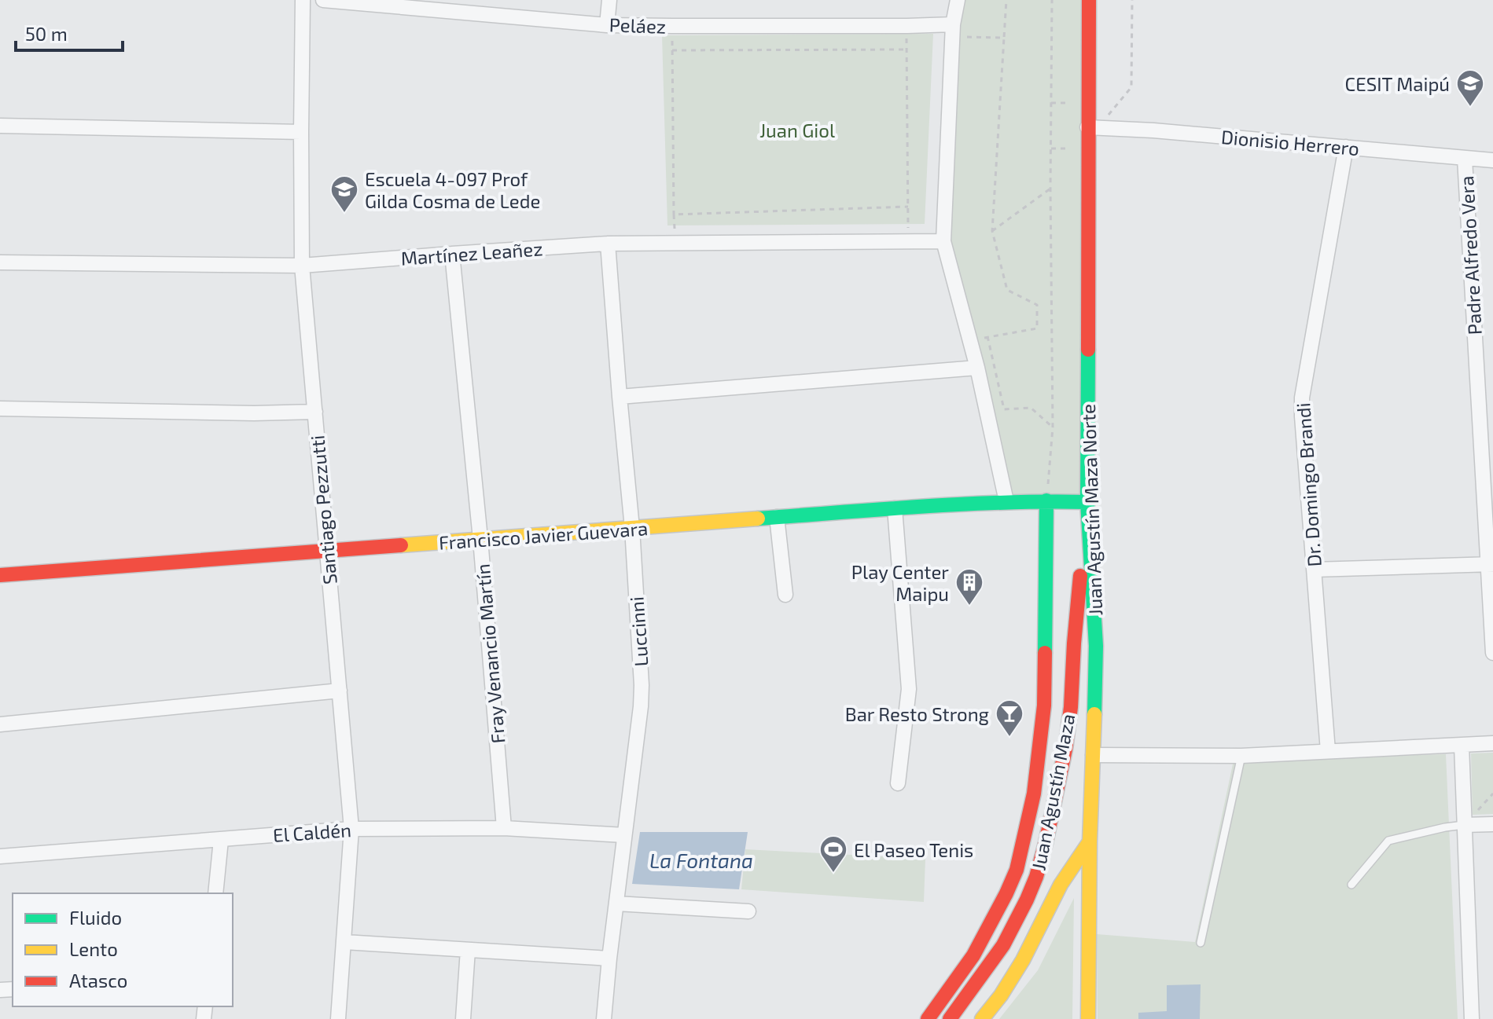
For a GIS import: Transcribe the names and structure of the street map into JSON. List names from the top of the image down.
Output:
{
  "streets": {
    "main road": ["Juan Agustín Maza Norte", "Francisco Javier Guevara", "Juan Agustín Maza"],
    "street": [
      "Peláez",
      "Dionisio Herrero",
      "Martínez Leañez",
      "Padre Alfredo Vera",
      "Dr. Domingo Brandi",
      "Santiago Pezzutti",
      "Luccinni",
      "Fray Venancio Martín",
      "El Caldén"
    ]
  },
  "crossings": [
    ["Dionisio Herrero", "Padre Alfredo Vera"],
    ["Dionisio Herrero", "Dr. Domingo Brandi"],
    ["Dionisio Herrero", "Juan Agustín Maza Norte"],
    ["Martínez Leañez", "Santiago Pezzutti"],
    ["Martínez Leañez", "Luccinni"],
    ["Martínez Leañez", "Fray Venancio Martín"],
    ["Santiago Pezzutti", "Francisco Javier Guevara"],
    ["Santiago Pezzutti", "El Caldén"],
    ["Juan Agustín Maza Norte", "Francisco Javier Guevara"],
    ["Juan Agustín Maza Norte", "Juan Agustín Maza"],
    ["Francisco Javier Guevara", "Luccinni"],
    ["Francisco Javier Guevara", "Fray Venancio Martín"],
    ["Francisco Javier Guevara", "Juan Agustín Maza"],
    ["Luccinni", "El Caldén"],
    ["Fray Venancio Martín", "El Caldén"]
  ],
  "water": ["La Fontana"],
  "parks": ["Juan Giol"],
  "places": {
    "school or university": ["CESIT Maipú", "Escuela 4-097 Prof Gilda Cosma de Lede"],
    "building": ["Play Center Maipu"],
    "bar": ["Bar Resto Strong"],
    "sports": ["El Paseo Tenis"]
  },
  "legend": ["Fluido", "Lento", "Atasco"],
  "scale_bar": "50 m"
}
